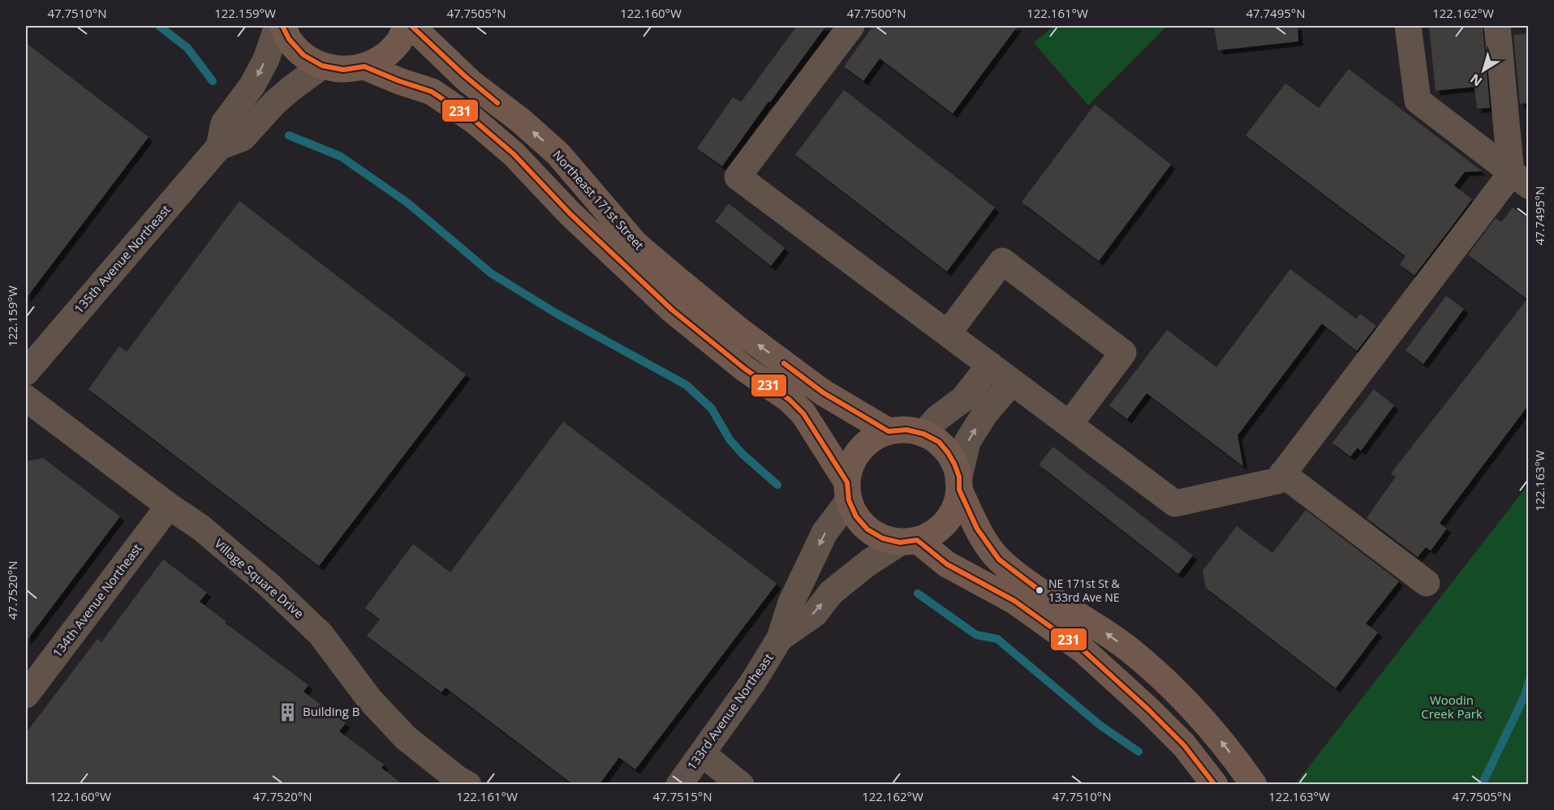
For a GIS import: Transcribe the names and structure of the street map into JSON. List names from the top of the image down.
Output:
{
  "streets": {
    "main road": ["Northeast 171st Street"],
    "street": [
      "135th Avenue Northeast",
      "Village Square Drive",
      "134th Avenue Northeast",
      "133rd Avenue Northeast"
    ]
  },
  "crossings": [
    ["Northeast 171st Street", "133rd Avenue Northeast"],
    ["Village Square Drive", "134th Avenue Northeast"]
  ],
  "parks": ["Woodin Creek Park"],
  "places": {
    "other": ["NE 171st St & 133rd Ave NE"],
    "building": ["Building B"]
  },
  "lines": ["transit line 231"],
  "north": "bottom left",
  "coordinates": [
    "47.7510°N",
    "122.159°W",
    "47.7505°N",
    "122.160°W",
    "47.7500°N",
    "122.161°W",
    "47.7495°N",
    "122.162°W",
    "122.163°W",
    "47.7520°N",
    "47.7515°N"
  ]
}
